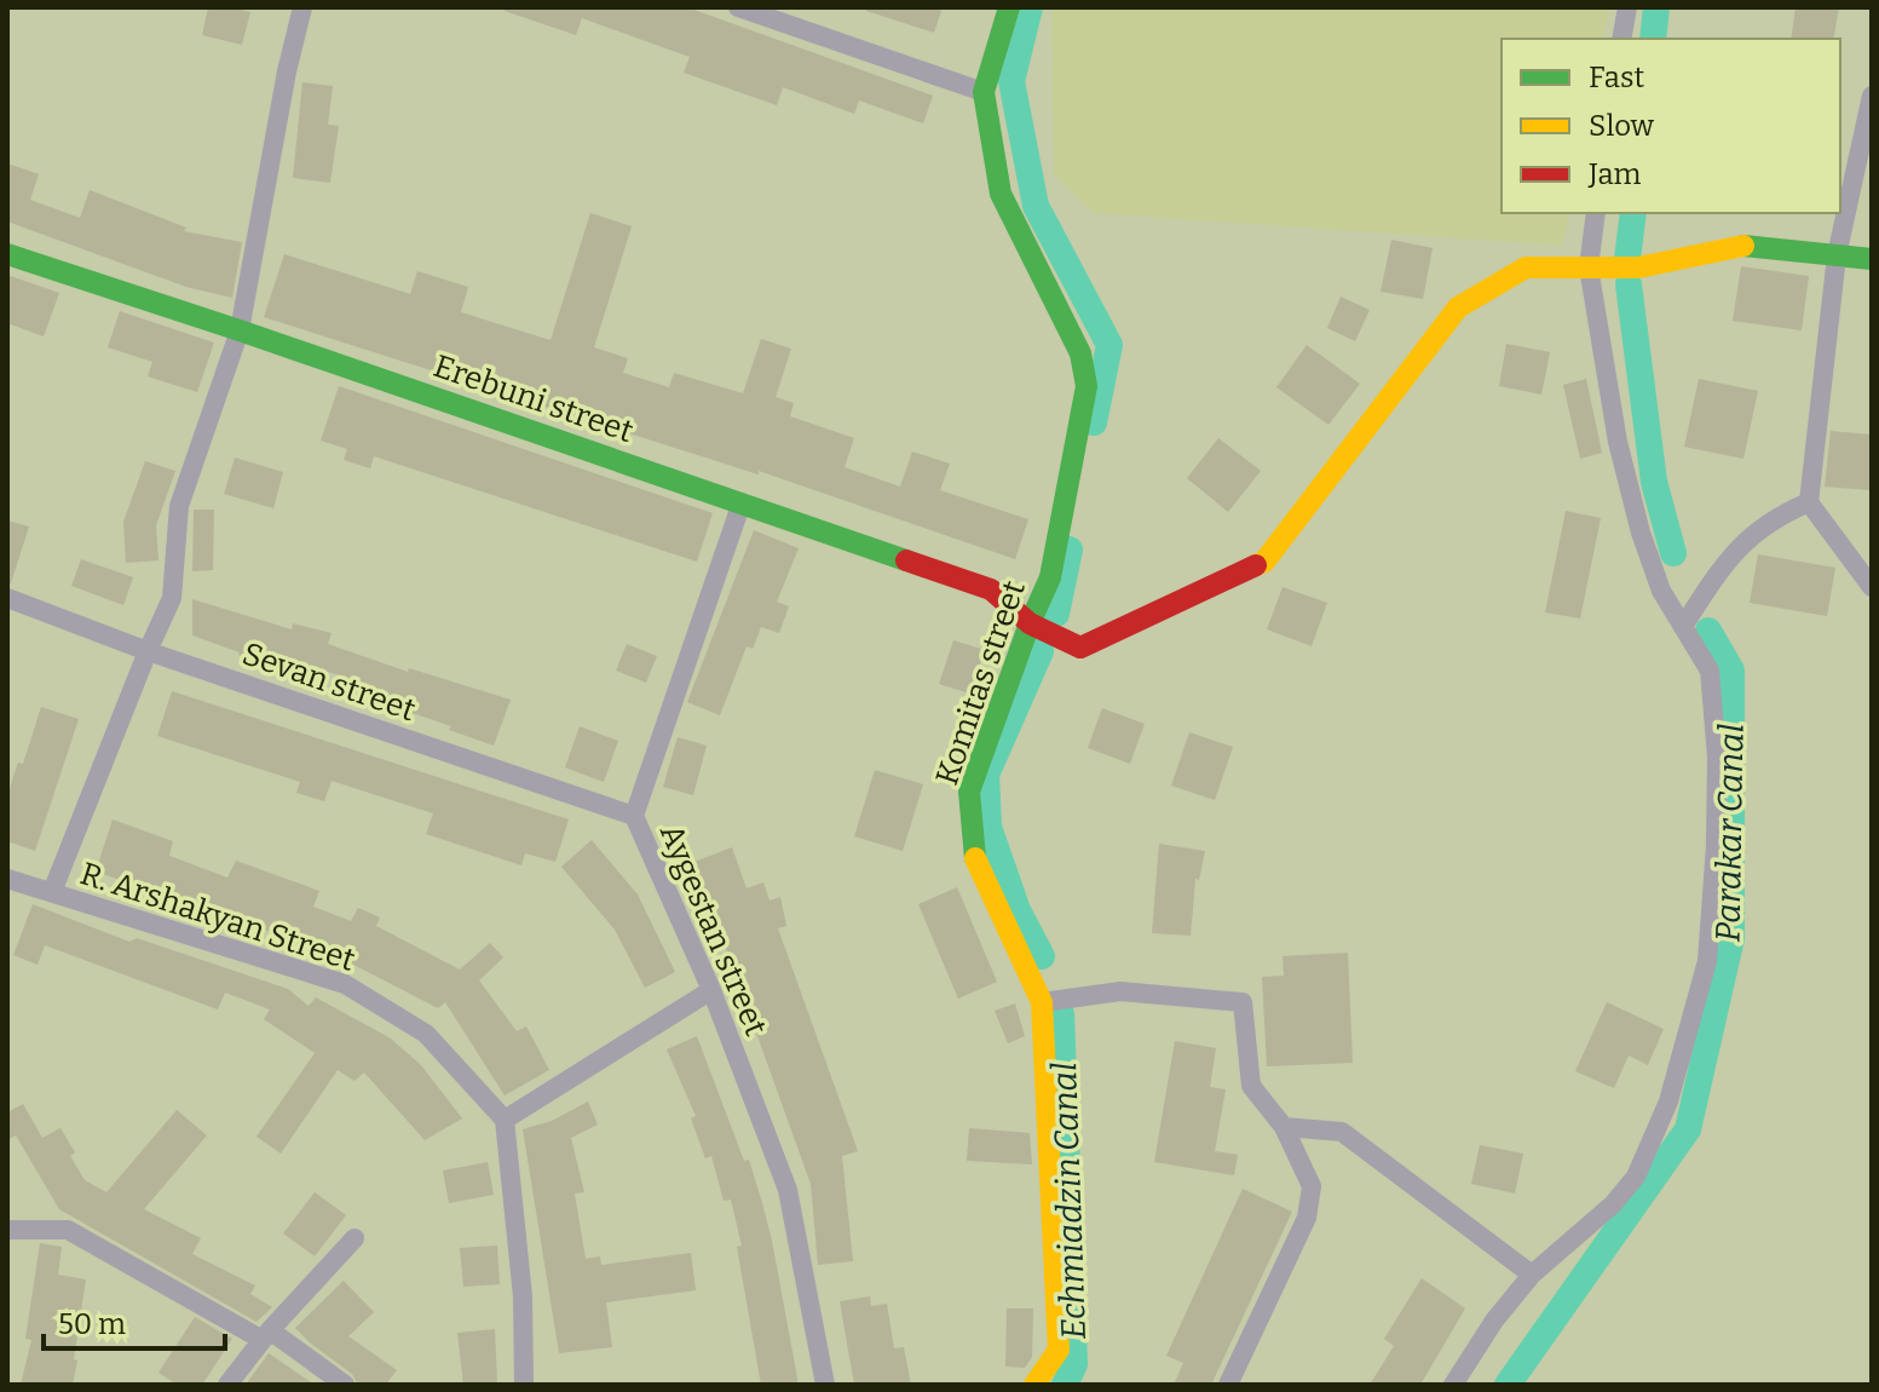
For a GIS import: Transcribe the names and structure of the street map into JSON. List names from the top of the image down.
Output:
{
  "streets": {
    "street": [
      "Erebuni street",
      "Sevan street",
      "Komitas street",
      "R. Arshakyan Street",
      "Aygestan street"
    ]
  },
  "crossings": [
    ["Erebuni street", "Komitas street"],
    ["Erebuni street", "Aygestan street"],
    ["Sevan street", "Aygestan street"]
  ],
  "water": ["Parakar Canal", "Echmiadzin Canal"],
  "legend": ["Fast", "Slow", "Jam"],
  "scale_bar": "50 m"
}
